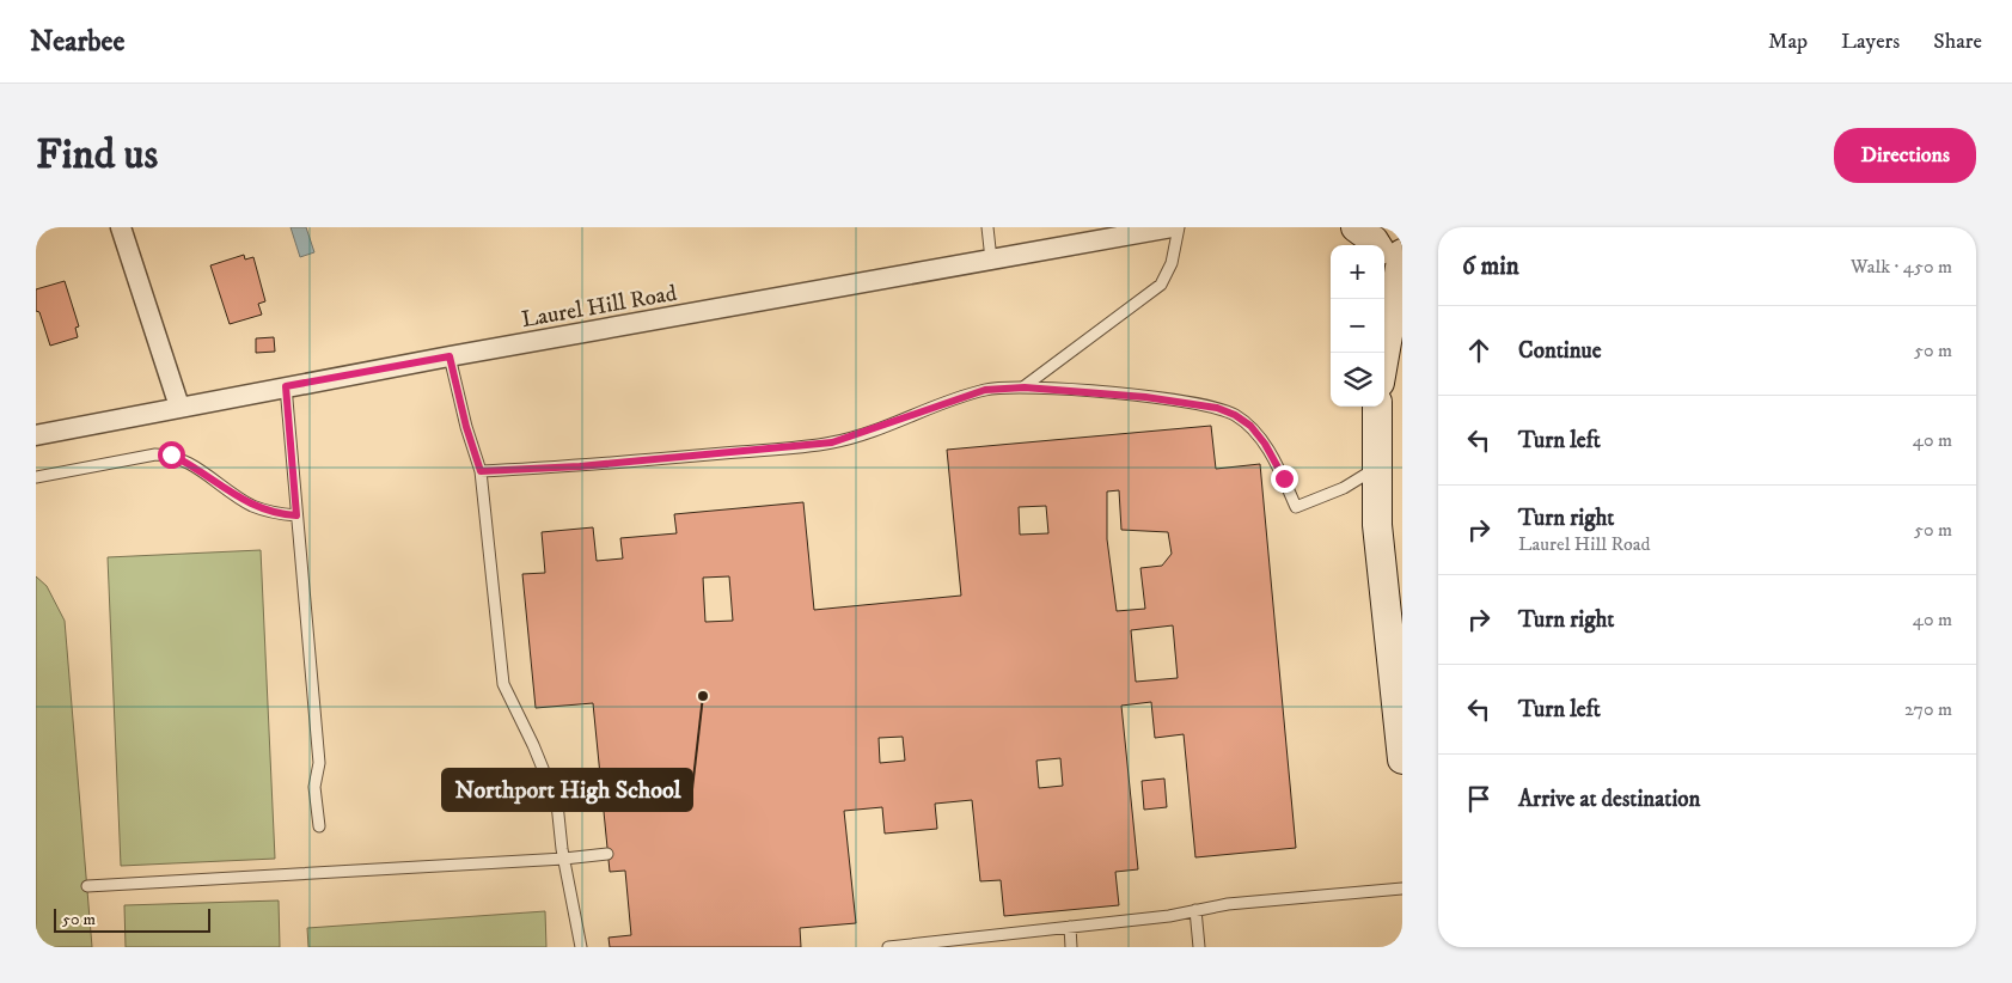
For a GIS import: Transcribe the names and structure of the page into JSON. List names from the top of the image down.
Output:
{
  "streets": {
    "street": ["Laurel Hill Road"]
  },
  "places": ["Northport High School"],
  "scale_bar": "50 m",
  "page": {
    "header": "Nearbee",
    "nav": ["Map", "Layers", "Share"],
    "buttons": "Directions",
    "title": "Find us",
    "heading": ["6 min", "Walk · 450 m"],
    "map_buttons": ["+", "−"],
    "list": [
      ["Continue", "50 m"],
      ["Turn left", "40 m"],
      ["Turn right", "Laurel Hill Road", "50 m"],
      ["Turn right", "40 m"],
      ["Turn left", "270 m"],
      "Arrive at destination"
    ],
    "scale": "50 m"
  }
}
